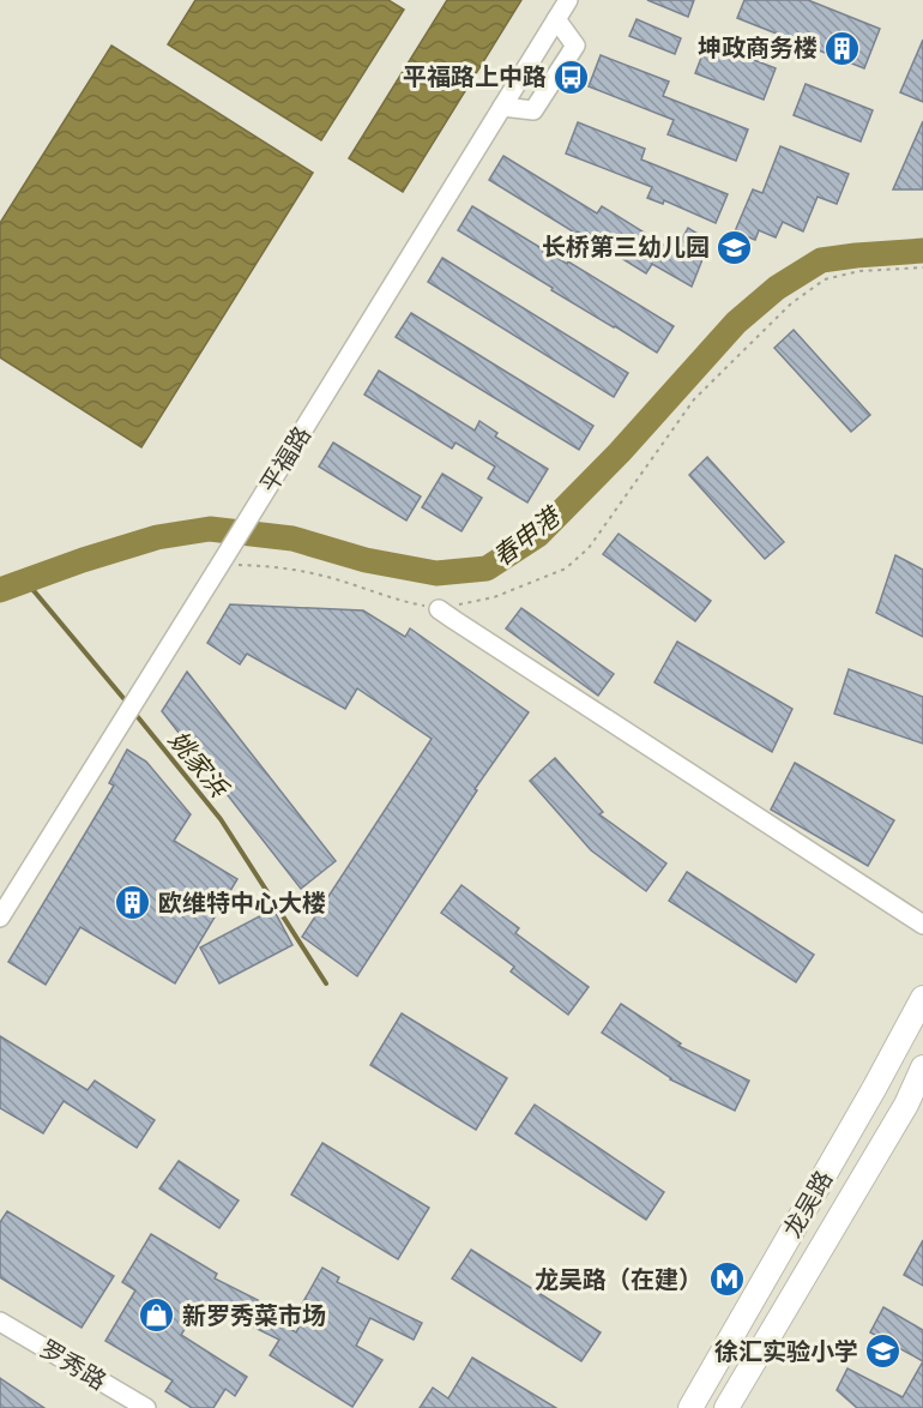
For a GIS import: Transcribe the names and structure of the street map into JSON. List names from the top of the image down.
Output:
{
  "streets": {
    "main road": ["龙吴路"],
    "street": ["平福路", "罗秀路"]
  },
  "water": ["春申港", "姚家浜"],
  "places": {
    "building": ["坤政商务楼", "欧维特中心大楼"],
    "bus stop": ["平福路上中路"],
    "school or university": ["长桥第三幼儿园", "徐汇实验小学"],
    "metro station": ["龙吴路（在建）"],
    "shop": ["新罗秀菜市场"]
  }
}
